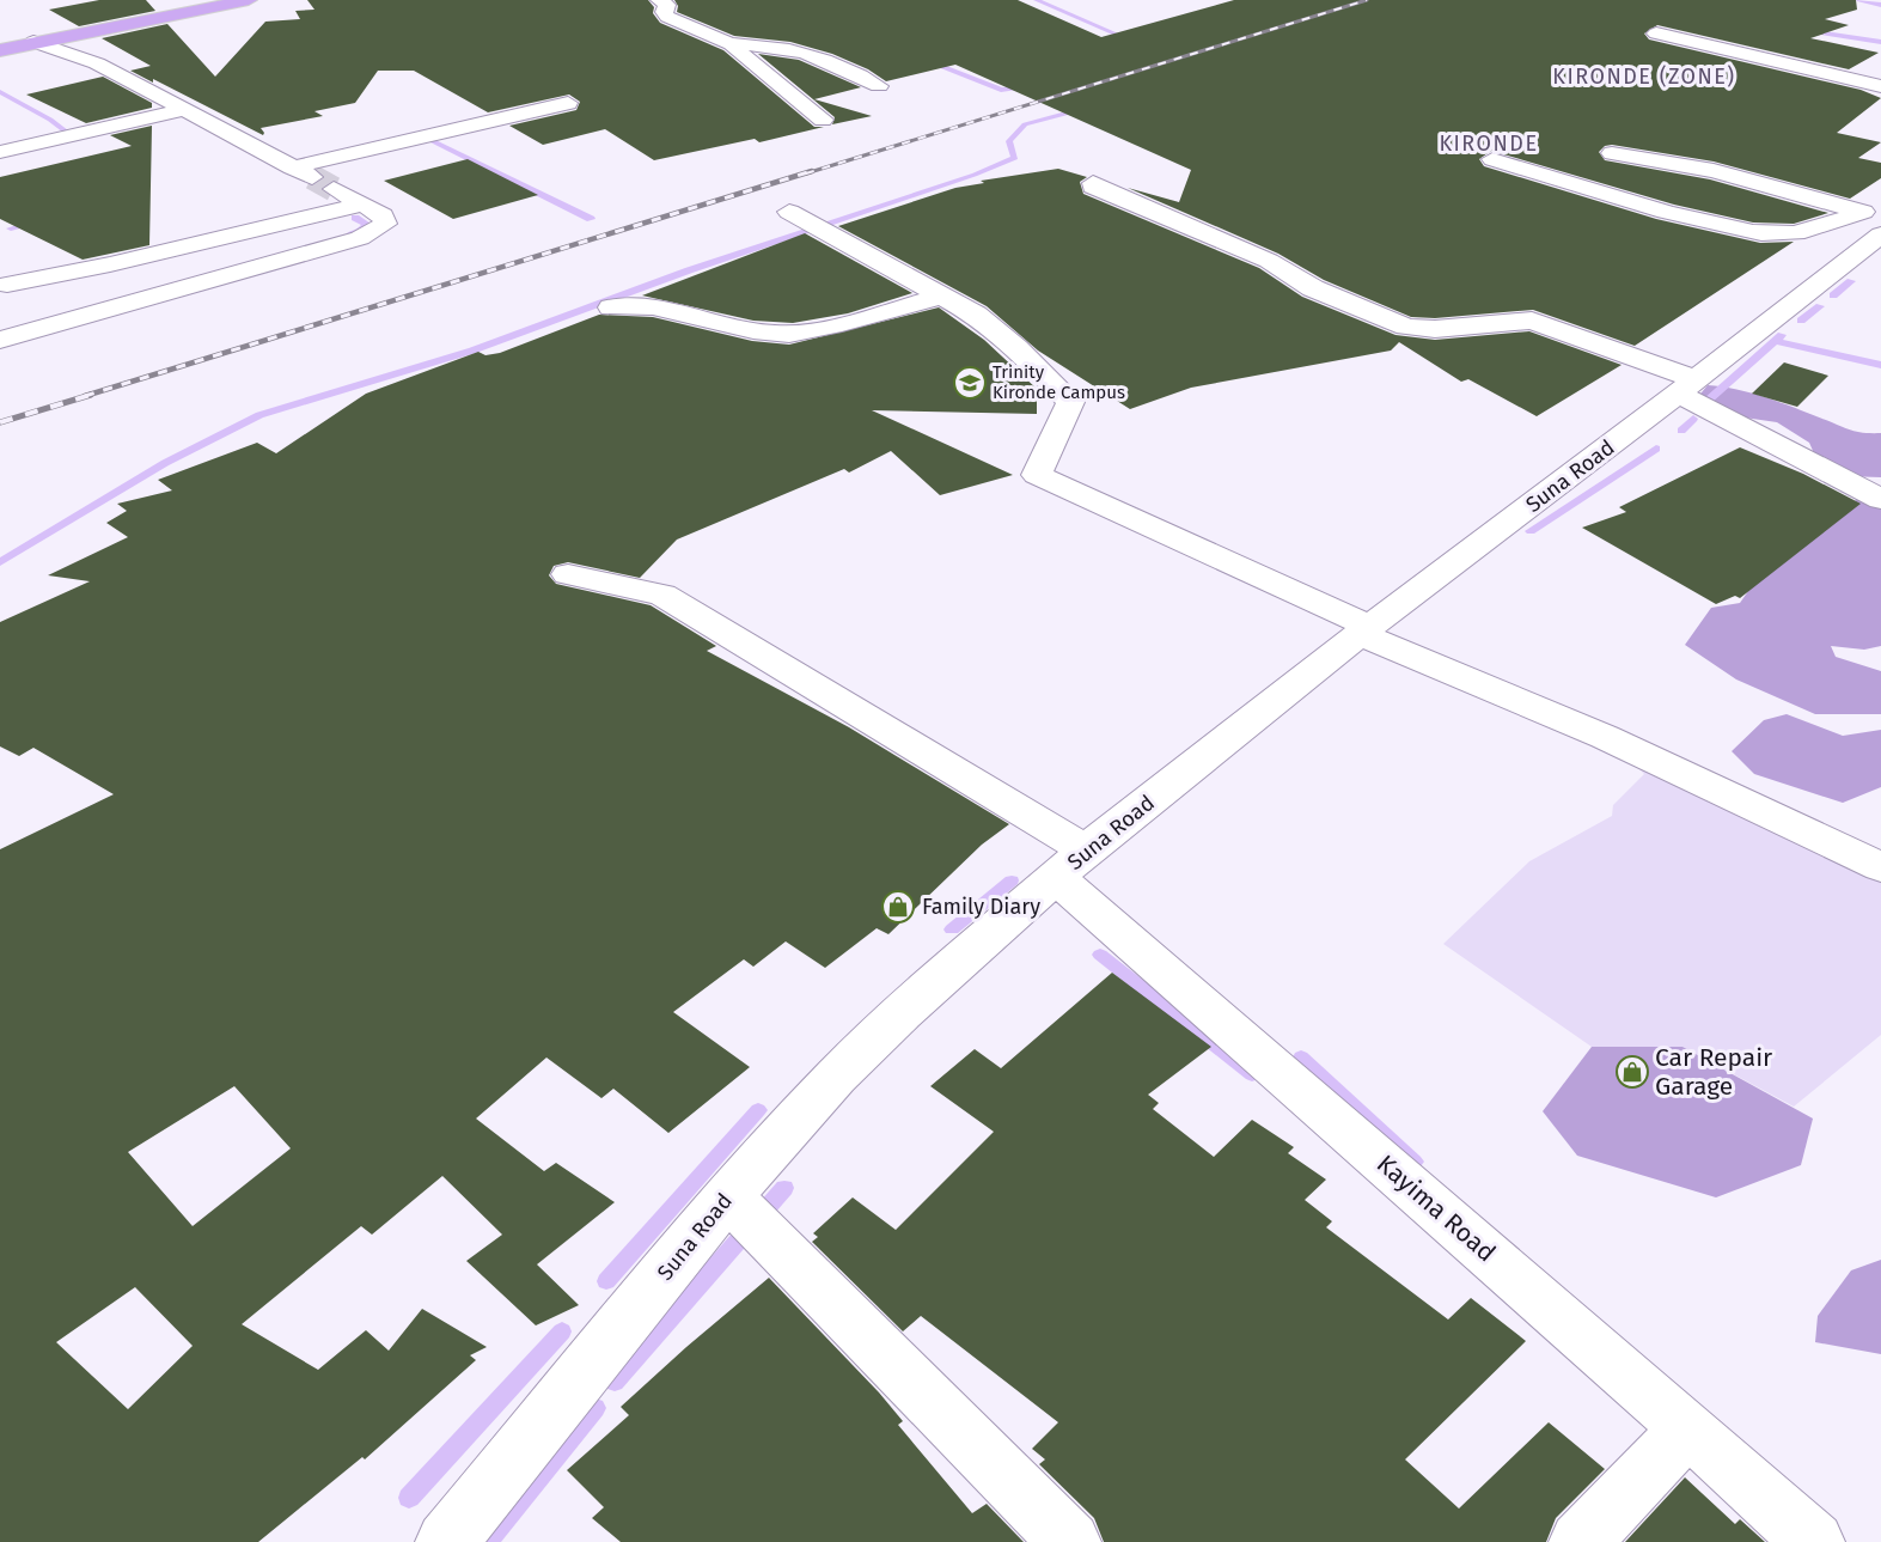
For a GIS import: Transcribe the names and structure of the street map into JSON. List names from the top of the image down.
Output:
{
  "streets": {
    "street": ["Suna Road", "Kayima Road"]
  },
  "crossings": [
    ["Suna Road", "Kayima Road"]
  ],
  "districts": ["KIRONDE (ZONE)", "KIRONDE"],
  "places": {
    "school or university": ["Trinity Kironde Campus"],
    "shop": ["Family Diary", "Car Repair Garage"]
  }
}
